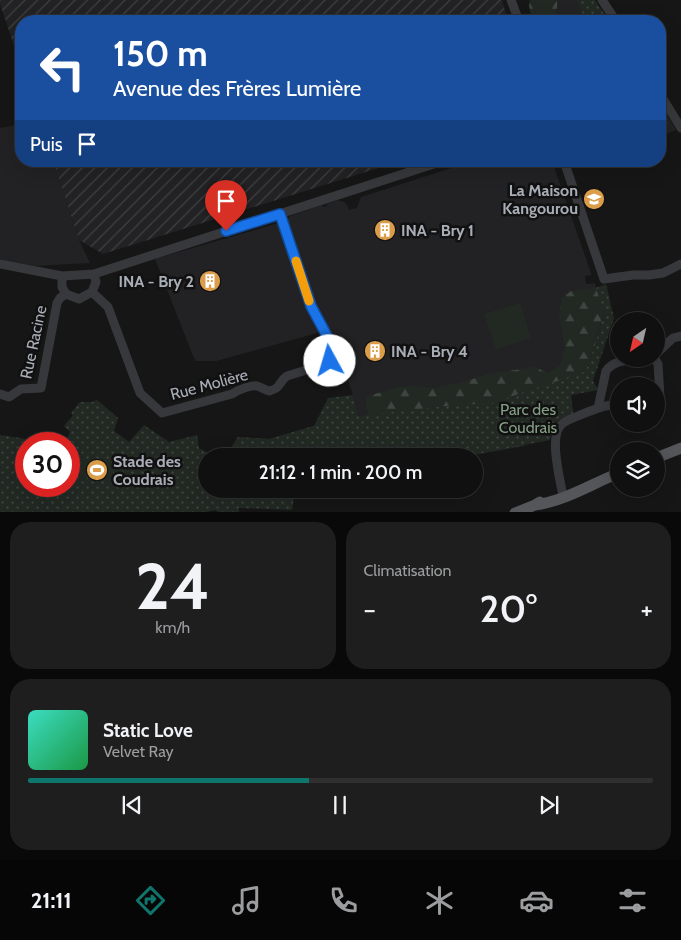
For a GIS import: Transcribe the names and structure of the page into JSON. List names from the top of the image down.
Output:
{
  "streets": {
    "street": ["Rue Racine", "Rue Molière"]
  },
  "parks": ["Parc des Coudrais"],
  "places": {
    "school or university": ["La Maison Kangourou"],
    "building": ["INA - Bry 1", "INA - Bry 2", "INA - Bry 4"],
    "sports": ["Stade des Coudrais"]
  },
  "north": "bottom left",
  "page": {
    "turn": ["150 m", "Avenue des Frères Lumière"],
    "then": "Puis",
    "limit": "30",
    "trip": "21:12 · 1 min · 200 m",
    "tile": [
      ["24", "km/h"],
      "Climatisation"
    ],
    "heat": ["−", "20°", "+"],
    "song": ["Static Love", "Velvet Ray"],
    "tabs": "21:11"
  }
}
